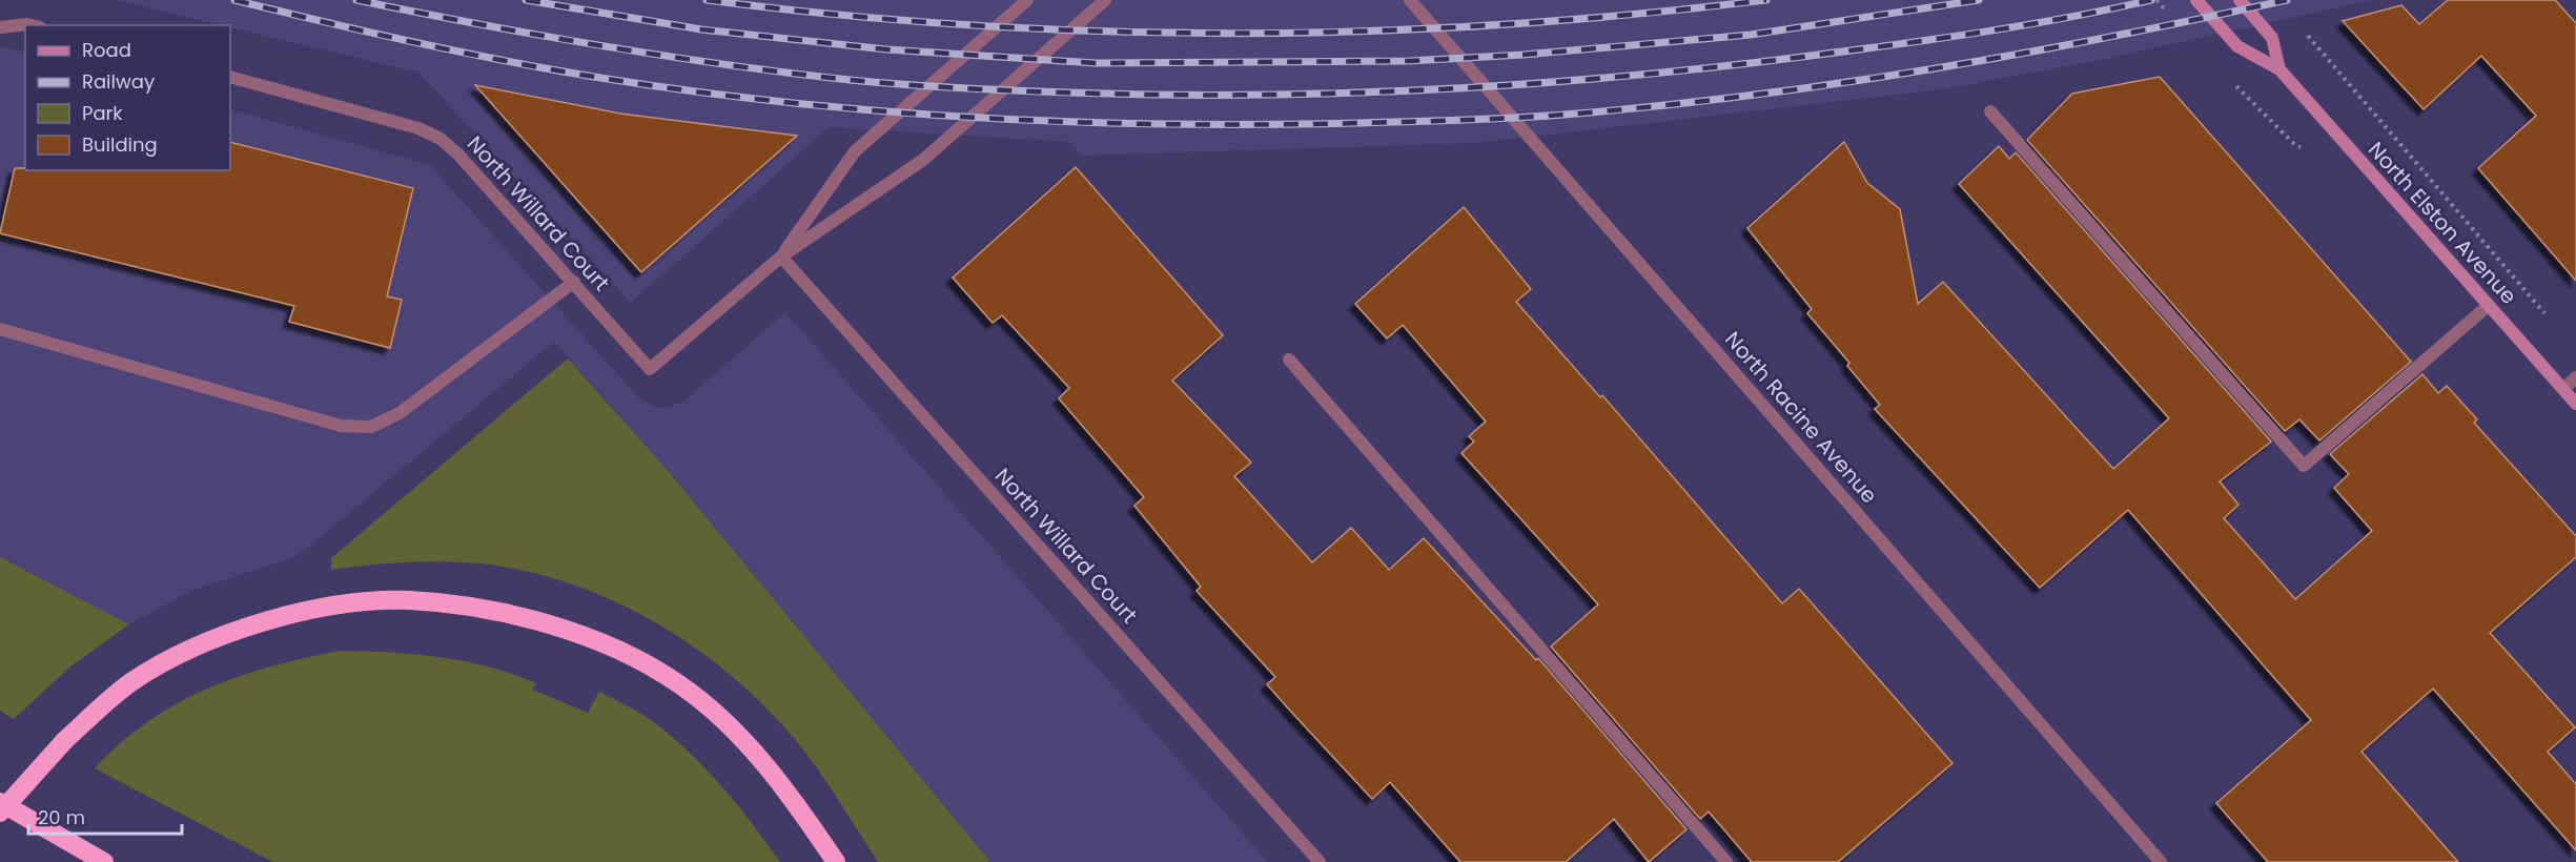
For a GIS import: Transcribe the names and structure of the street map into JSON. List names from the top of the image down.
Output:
{
  "streets": {
    "main road": ["North Elston Avenue"],
    "street": ["North Willard Court", "North Racine Avenue"]
  },
  "legend": [
    "Road",
    "Railway",
    "Park",
    "Building"
  ],
  "scale_bar": "20 m"
}
